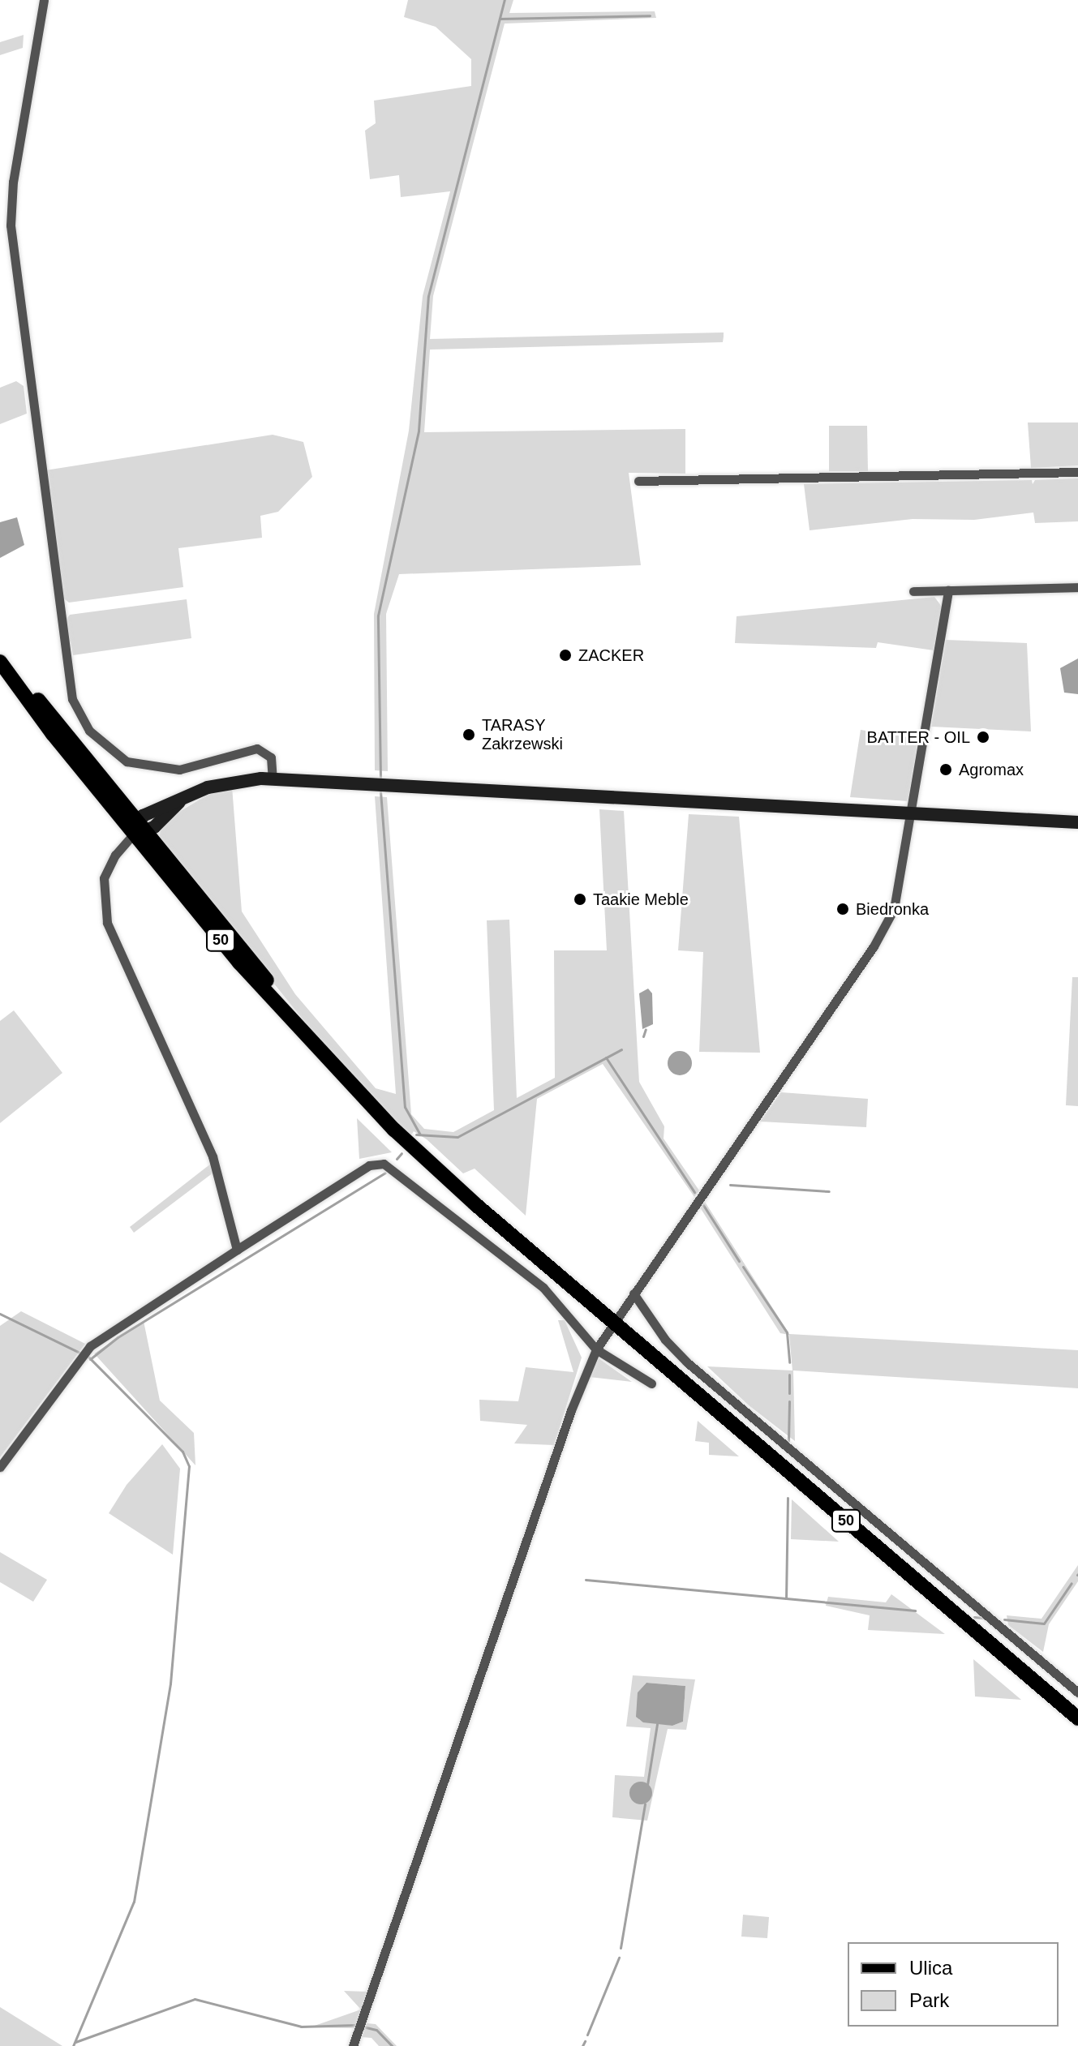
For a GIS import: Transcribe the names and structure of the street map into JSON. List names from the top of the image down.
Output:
{
  "streets": {
    "main road": ["50"]
  },
  "places": [
    "ZACKER",
    "TARASY Zakrzewski",
    "BATTER - OIL",
    "Agromax",
    "Taakie Meble",
    "Biedronka"
  ],
  "legend": ["Ulica", "Park"]
}
